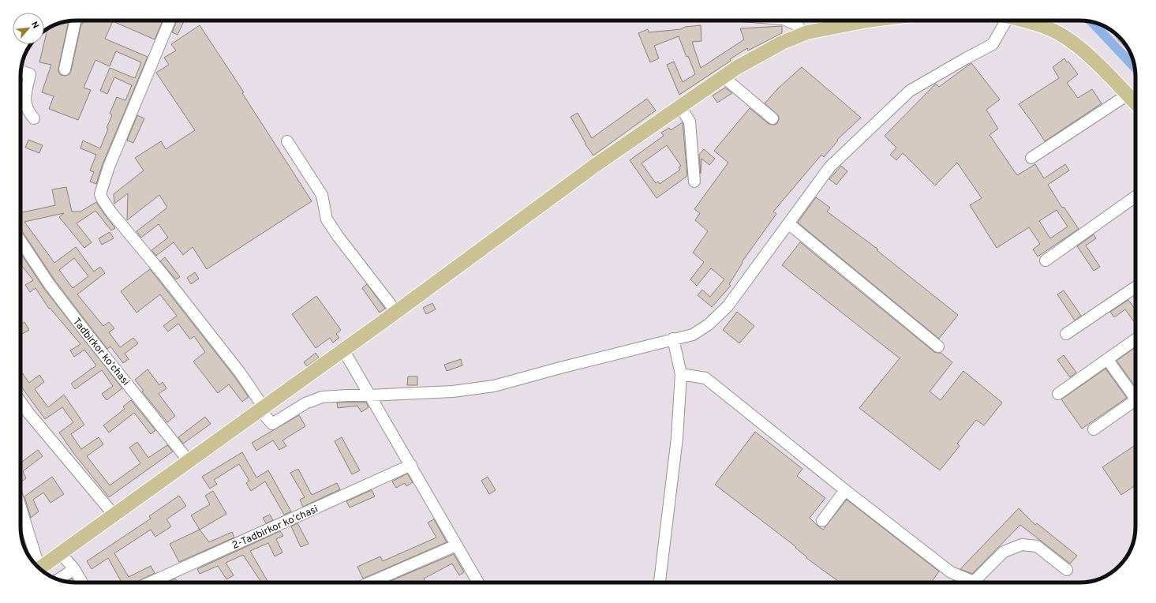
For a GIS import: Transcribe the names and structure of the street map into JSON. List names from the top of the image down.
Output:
{
  "streets": {
    "street": ["Tadbirkor koʻchasi", "2-Tadbirkor koʻchasi"]
  },
  "north": "top right"
}
